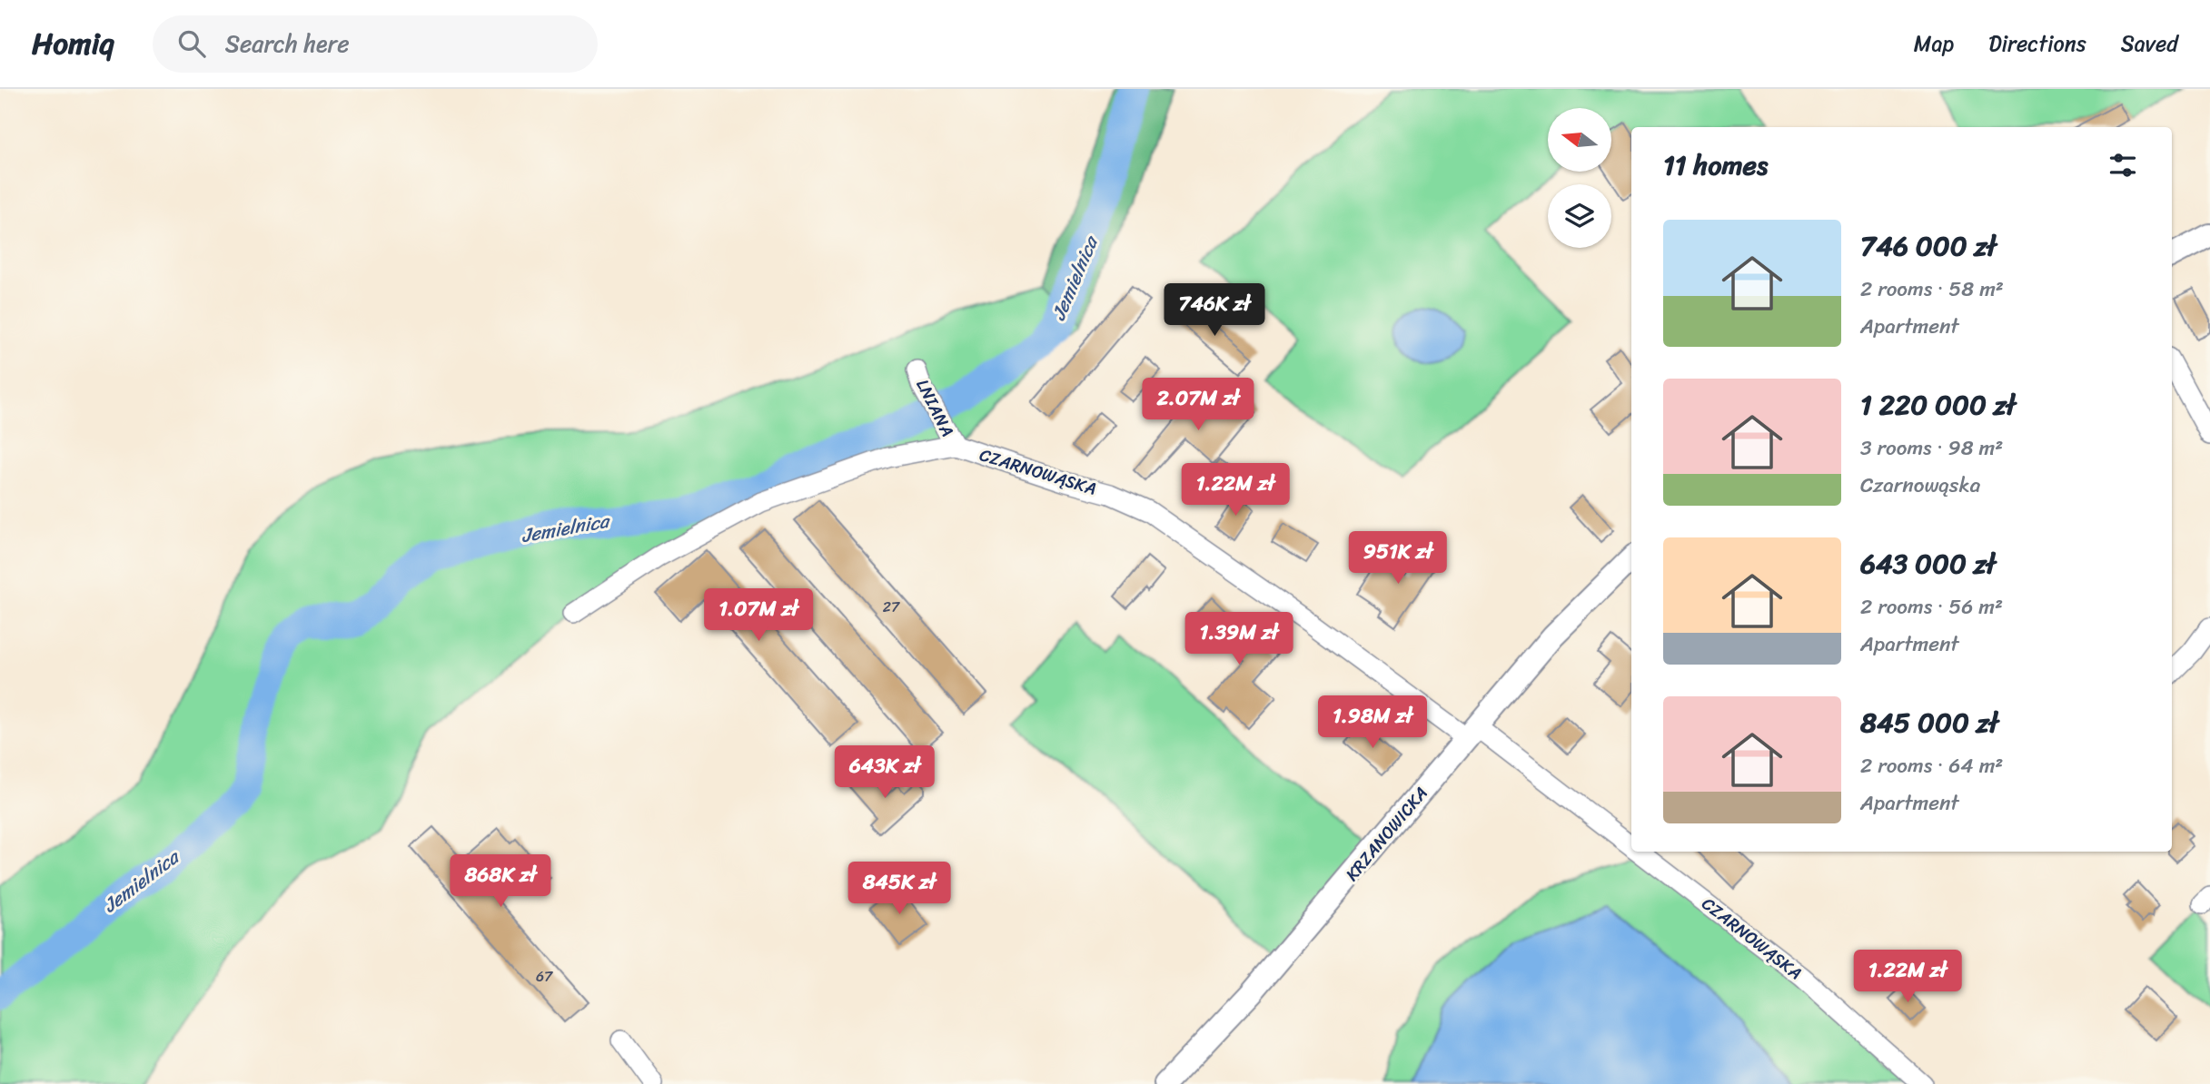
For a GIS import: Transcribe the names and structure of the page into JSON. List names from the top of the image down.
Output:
{
  "streets": {
    "street": ["LNIANA", "CZARNOWĄSKA", "KRZANOWICKA"]
  },
  "crossings": [
    ["LNIANA", "CZARNOWĄSKA"],
    ["CZARNOWĄSKA", "KRZANOWICKA"]
  ],
  "water": ["Jemielnica"],
  "house_numbers": ["27", "67"],
  "north": "left",
  "page": {
    "header": "Homiq",
    "search": "Search here",
    "nav": ["Map", "Directions", "Saved"],
    "heading": "11 homes",
    "list": [
      {
        "name": "746 000 zł",
        "note": "2 rooms · 58 m² · Apartment"
      },
      {
        "name": "1 220 000 zł",
        "note": "3 rooms · 98 m² · Czarnowąska"
      },
      {
        "name": "643 000 zł",
        "note": "2 rooms · 56 m² · Apartment"
      },
      {
        "name": "845 000 zł",
        "note": "2 rooms · 64 m² · Apartment"
      }
    ],
    "price": [
      "746K zł",
      "2.07M zł",
      "1.22M zł",
      "951K zł",
      "1.07M zł",
      "1.39M zł",
      "1.98M zł",
      "643K zł",
      "868K zł",
      "845K zł",
      "1.22M zł"
    ]
  }
}
